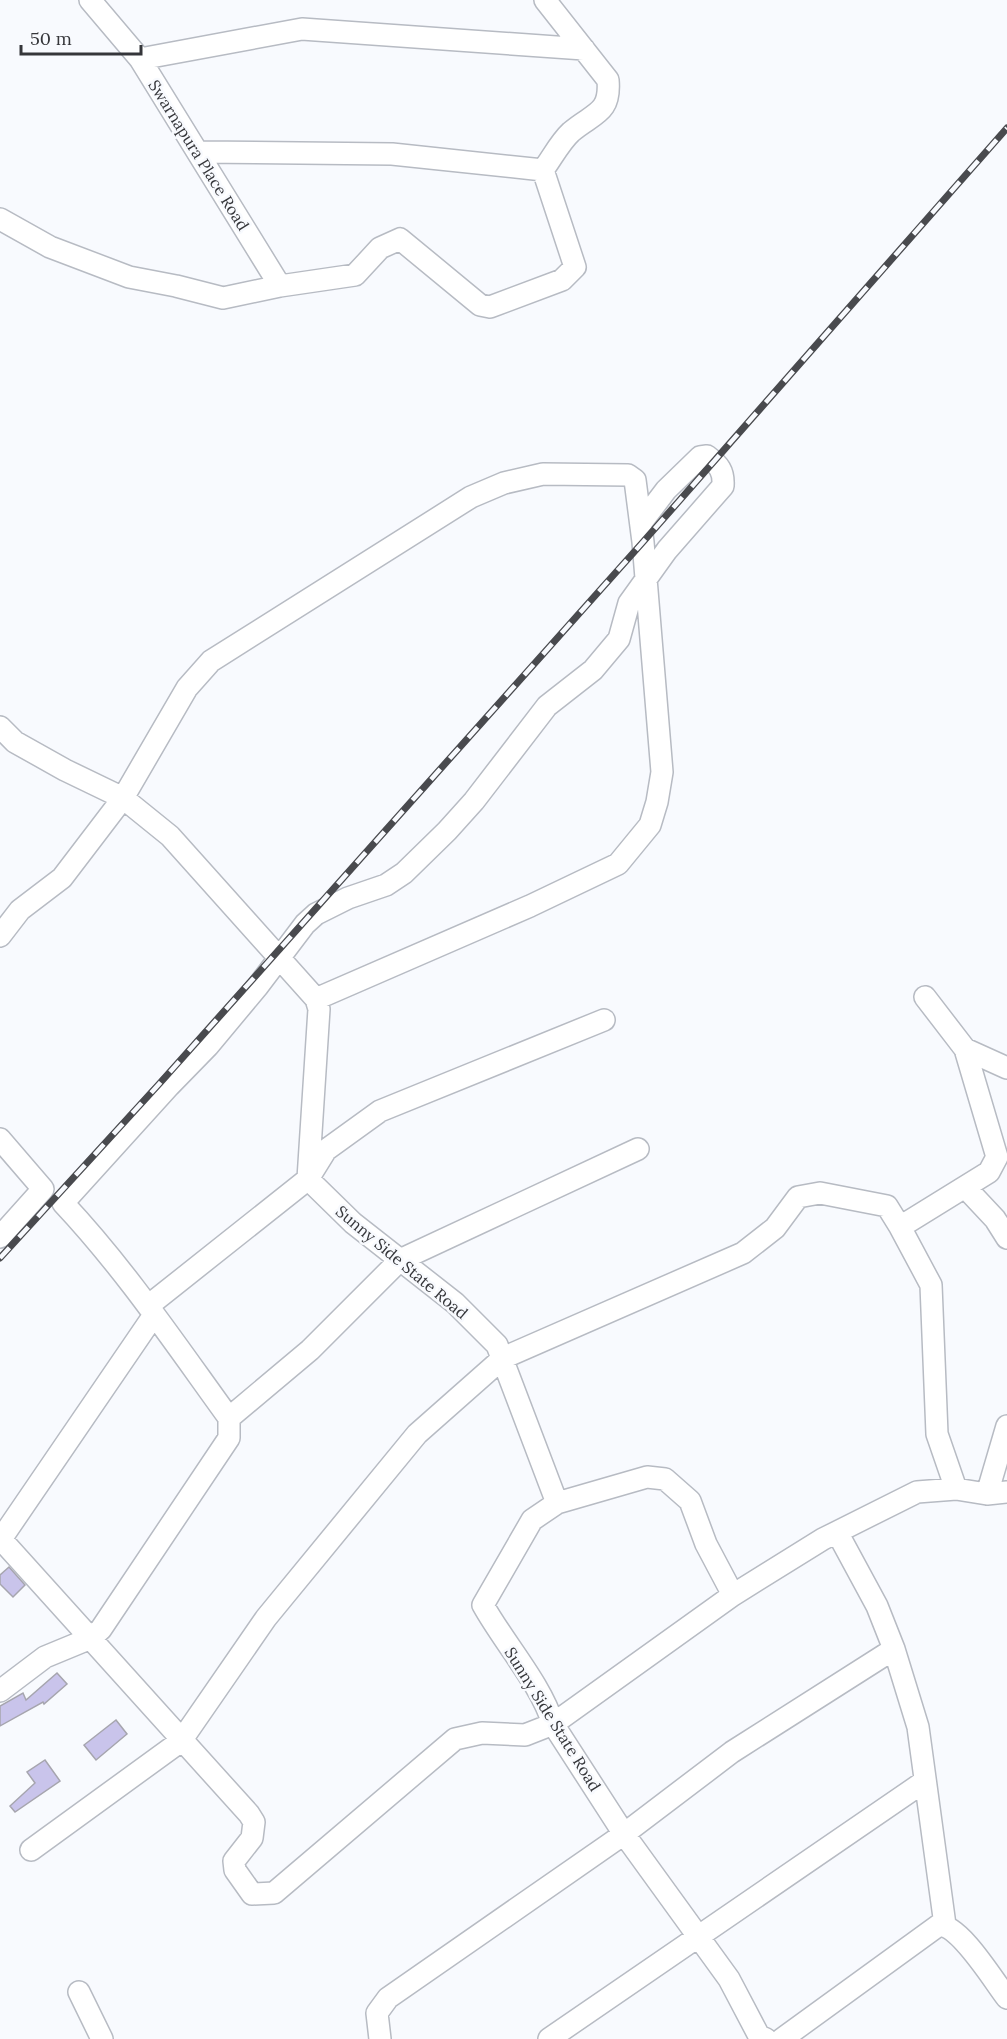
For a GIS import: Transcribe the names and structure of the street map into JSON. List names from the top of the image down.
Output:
{
  "streets": {
    "street": ["Swarnapura Place Road", "Sunny Side State Road"]
  },
  "scale_bar": "50 m"
}
